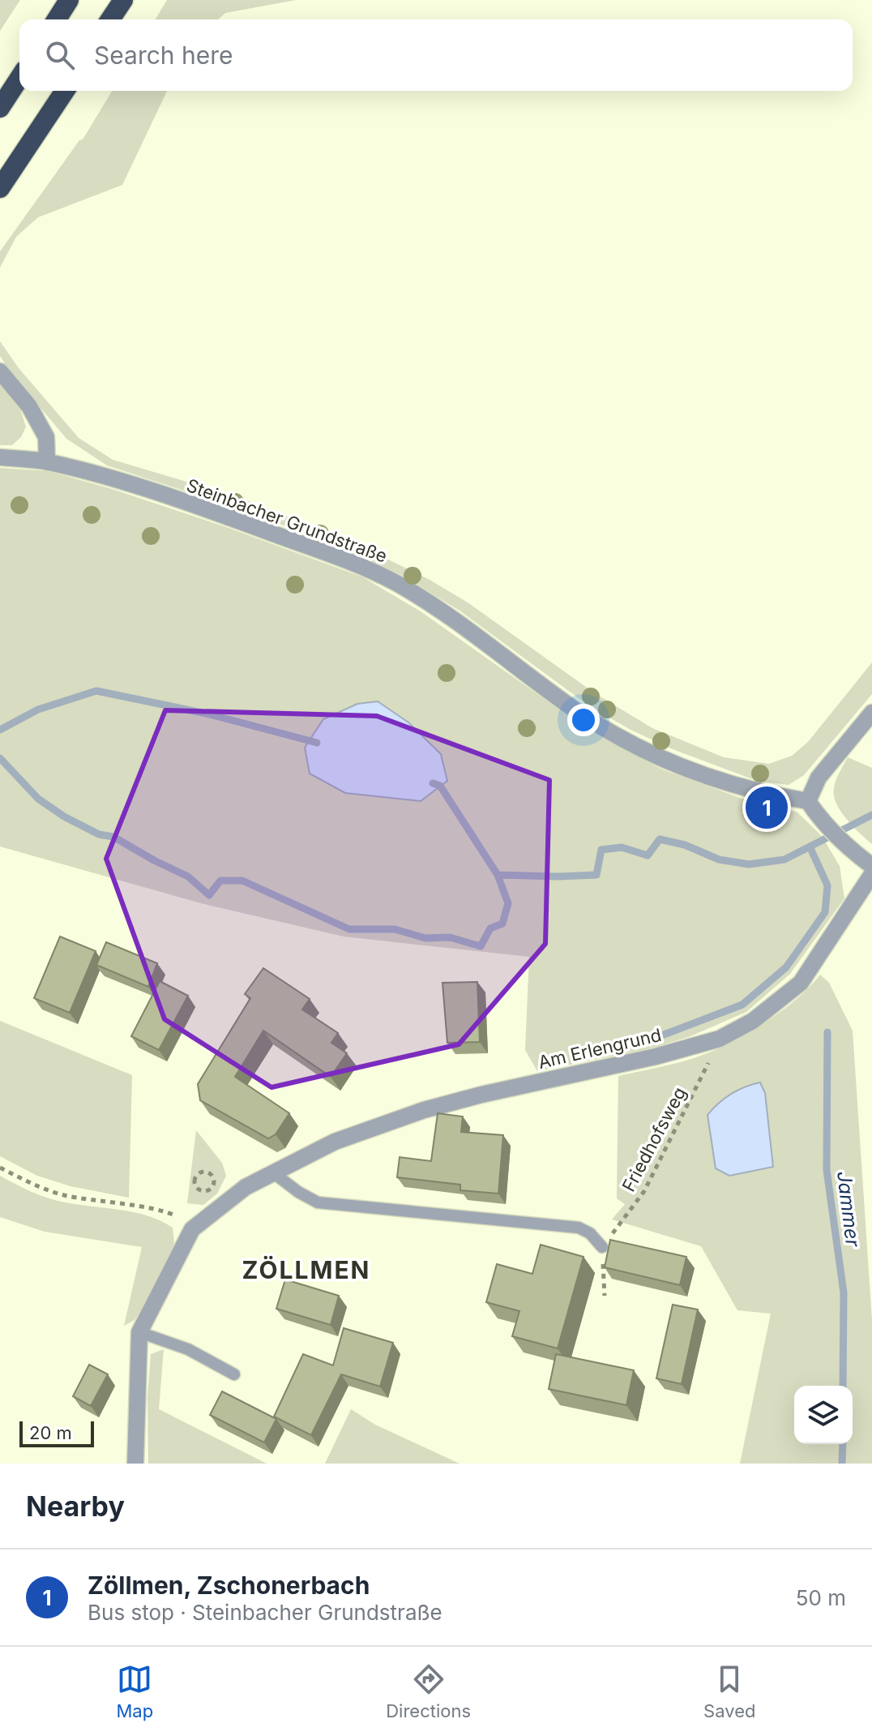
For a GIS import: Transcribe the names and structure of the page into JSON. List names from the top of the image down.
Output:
{
  "streets": {
    "street": ["Steinbacher Grundstraße", "Am Erlengrund"],
    "path": ["Friedhofsweg"]
  },
  "crossings": [
    ["Am Erlengrund", "Friedhofsweg"]
  ],
  "districts": ["ZÖLLMEN"],
  "water": ["Jammer"],
  "scale_bar": "20 m",
  "page": {
    "search": "Search here",
    "pins": "1",
    "scale": "20 m",
    "heading": "Nearby",
    "list": [
      {
        "mark": "1",
        "name": "Zöllmen, Zschonerbach",
        "note": "Bus stop · Steinbacher Grundstraße",
        "value": "50 m"
      }
    ],
    "nav": ["Map", "Directions", "Saved"]
  }
}
